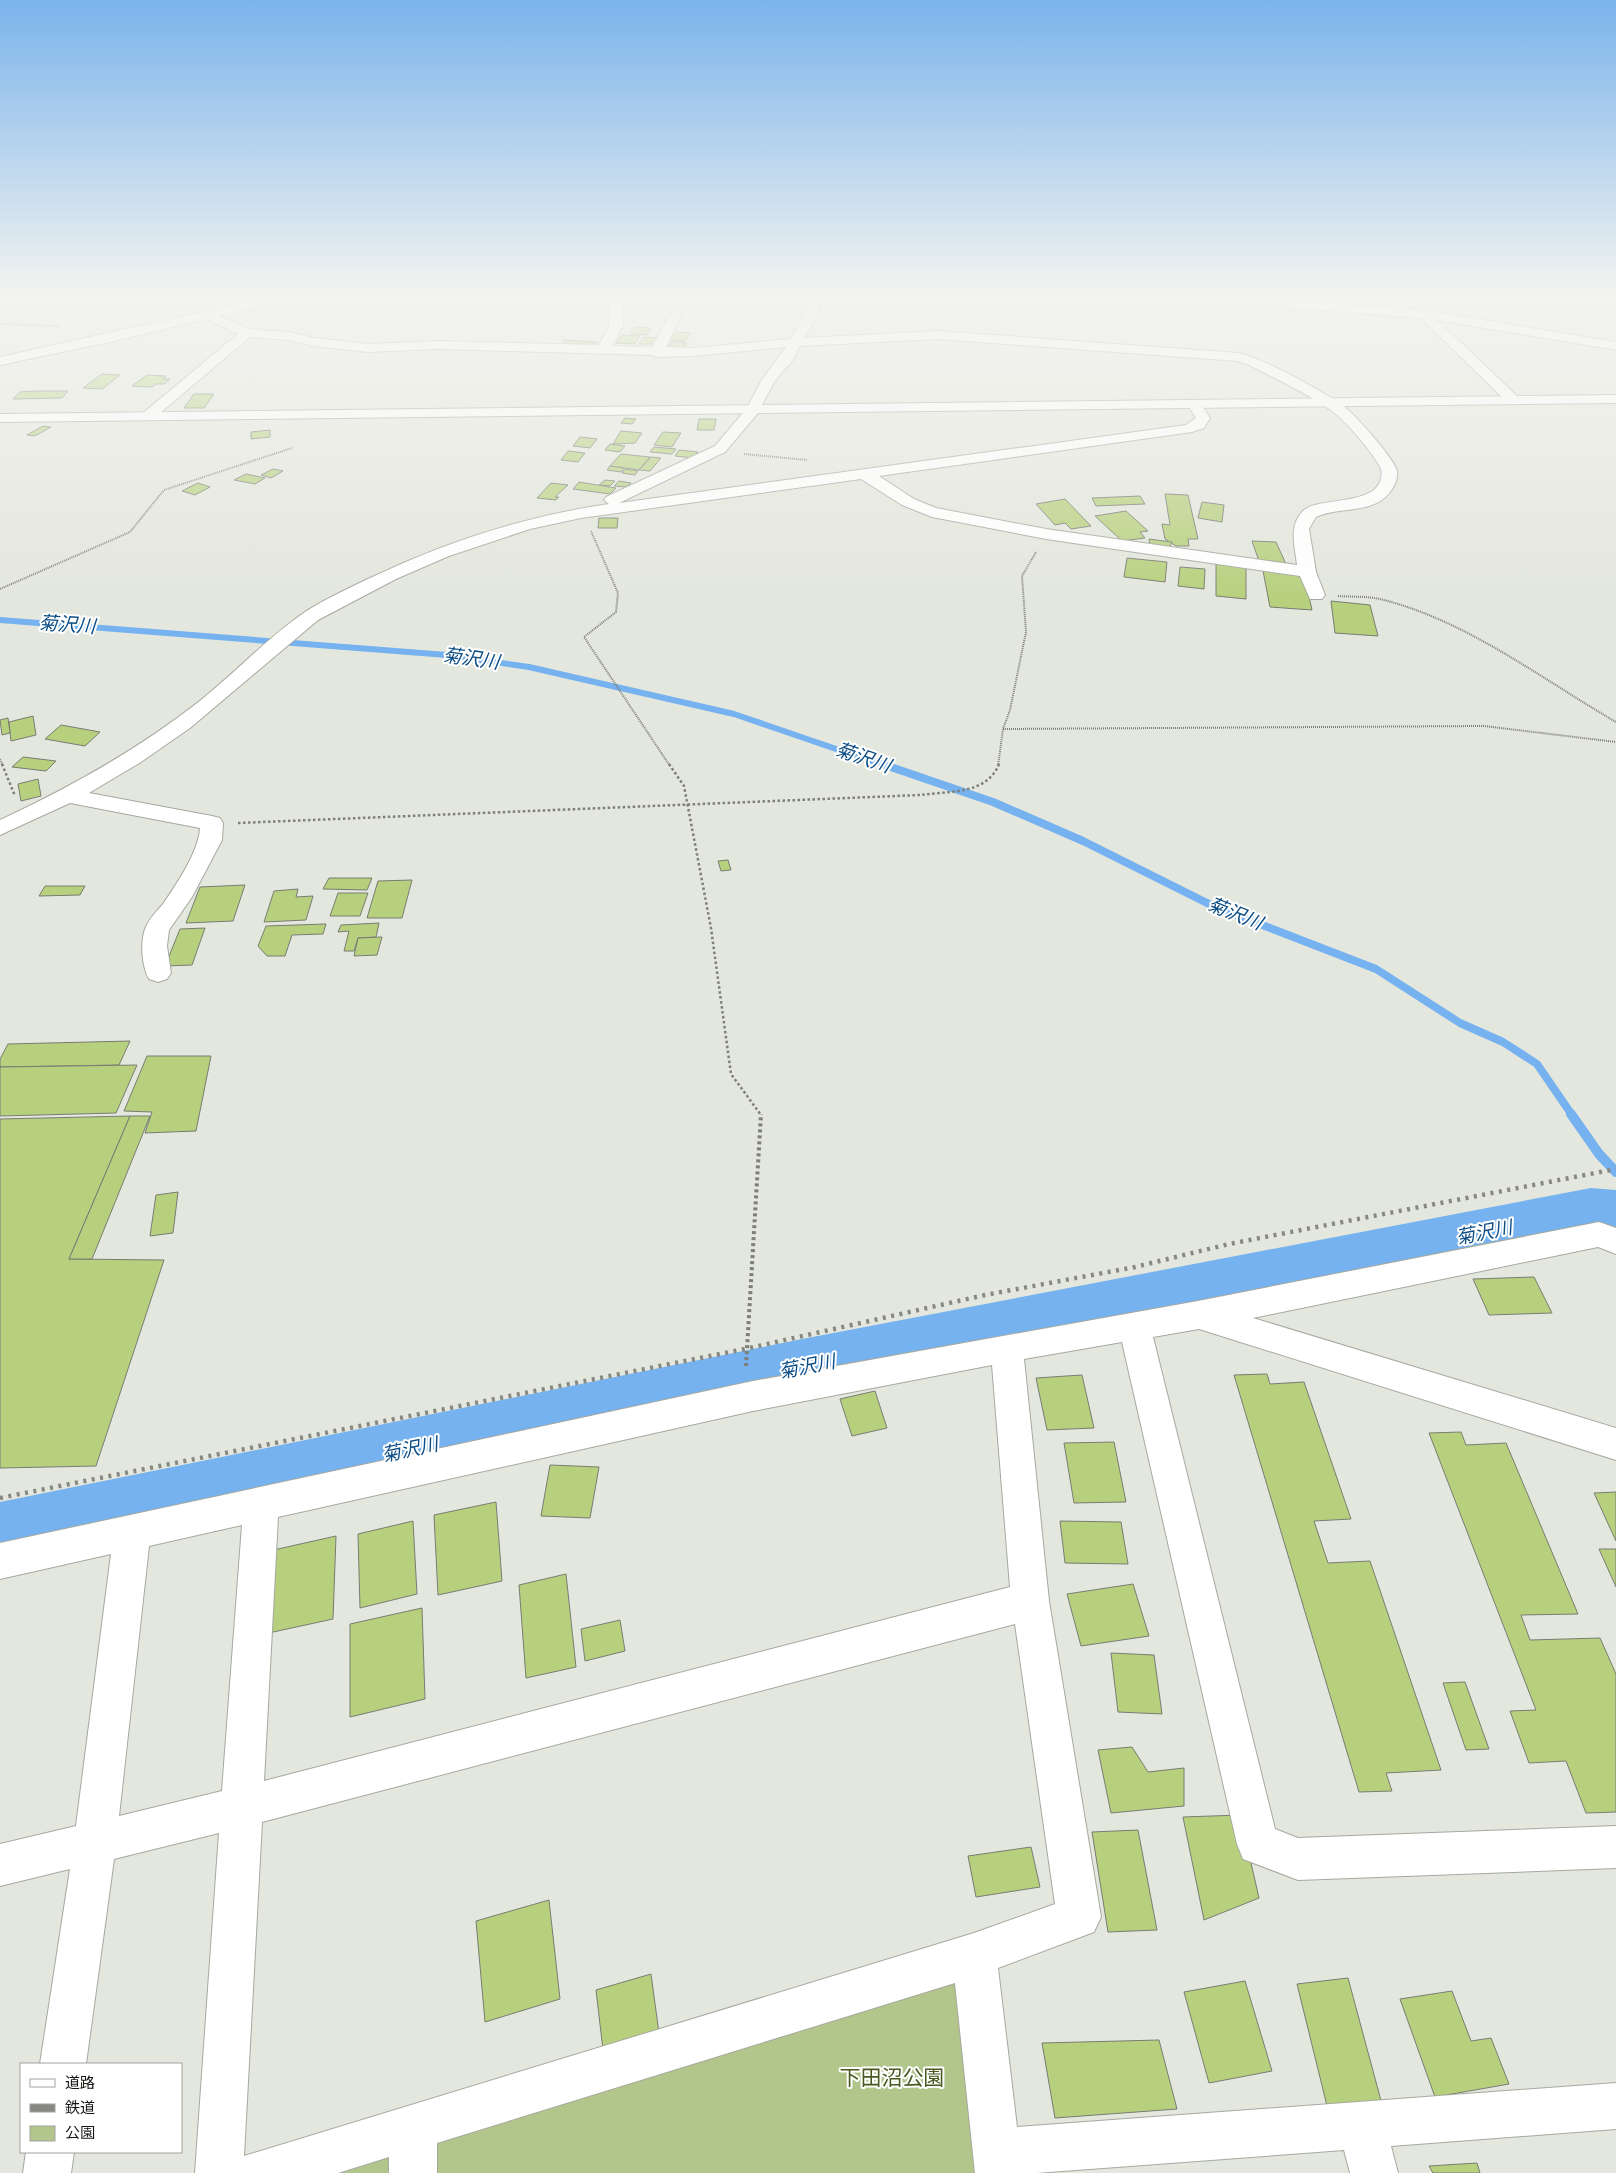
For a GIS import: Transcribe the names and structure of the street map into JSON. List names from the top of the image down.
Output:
{
  "water": ["菊沢川"],
  "parks": ["下田沼公園"],
  "legend": ["道路", "鉄道", "公園"]
}
